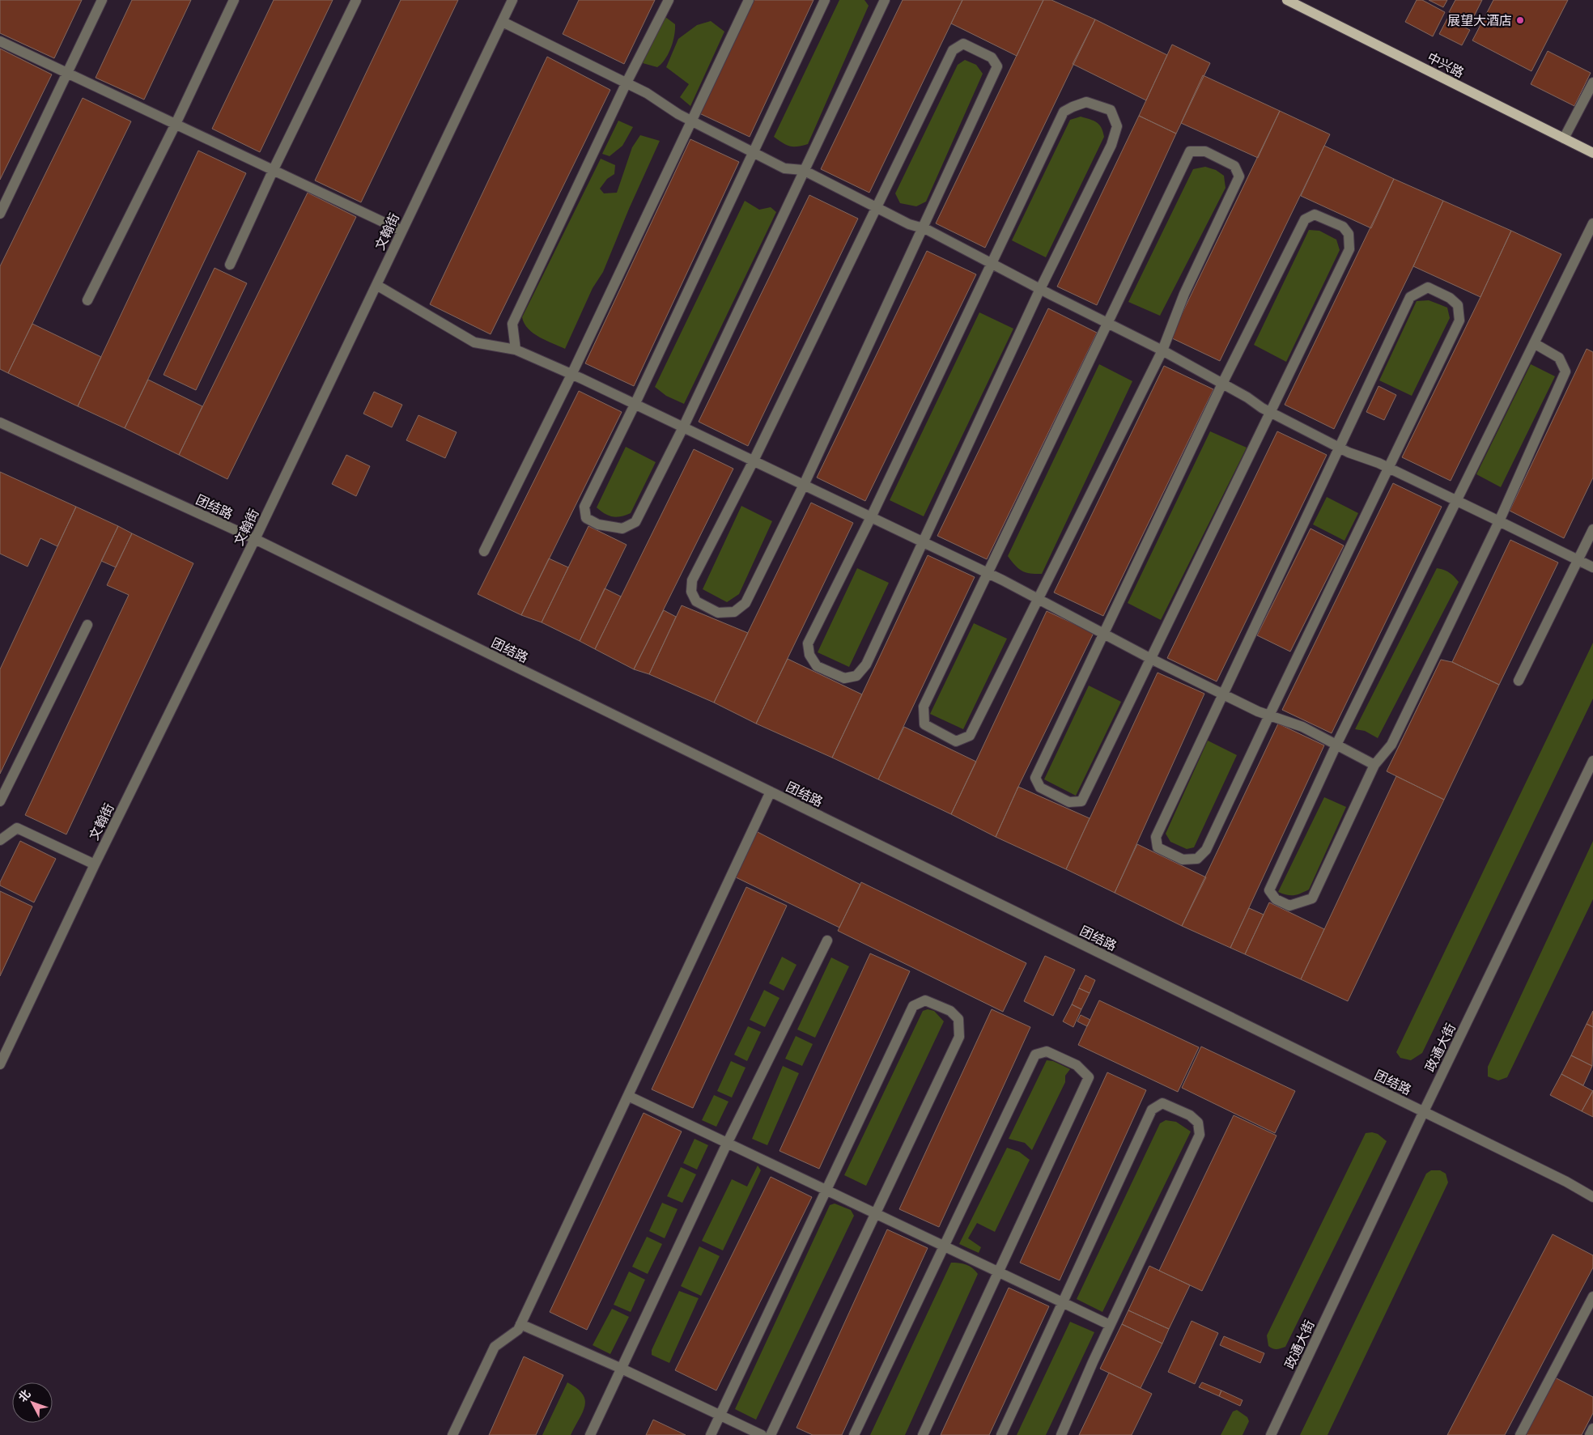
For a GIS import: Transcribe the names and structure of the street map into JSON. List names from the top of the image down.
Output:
{
  "streets": {
    "main road": ["中兴路"],
    "street": ["文翰街", "团结路", "政通大街"]
  },
  "crossings": [
    ["文翰街", "团结路"],
    ["团结路", "政通大街"]
  ],
  "places": ["展望大酒店"],
  "north": "top left"
}
